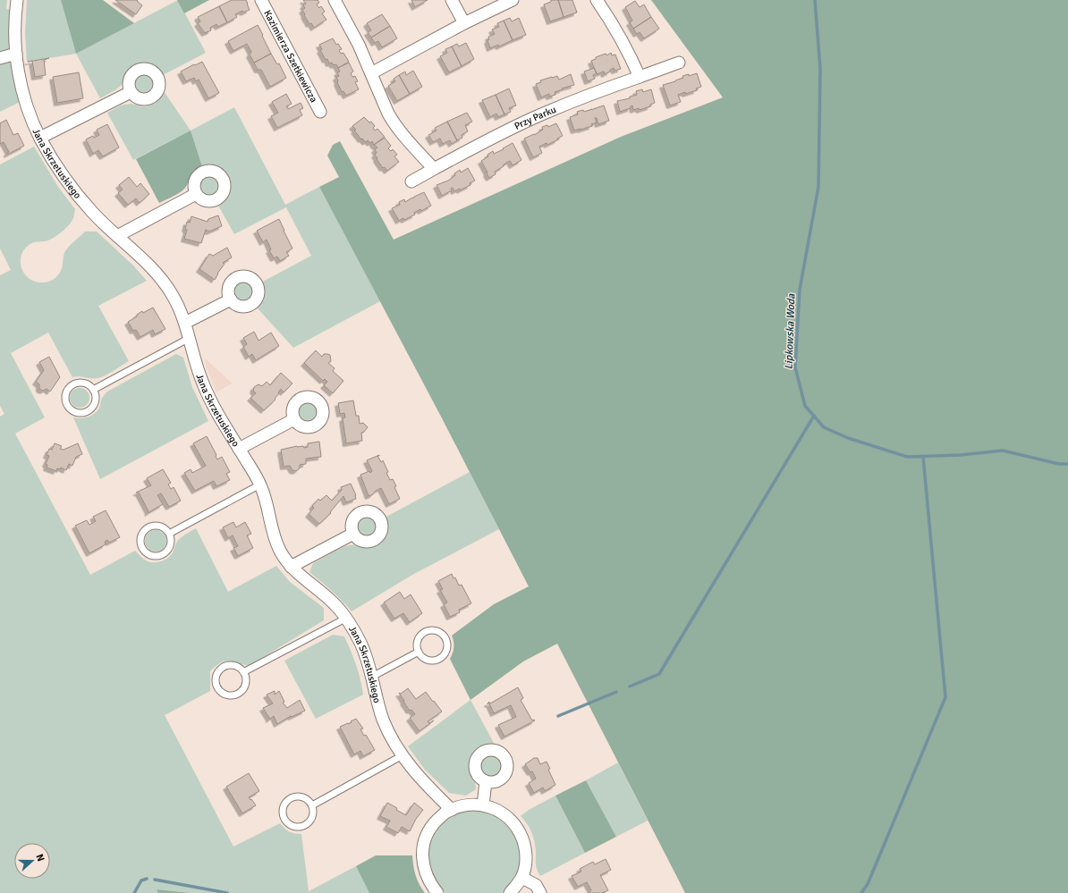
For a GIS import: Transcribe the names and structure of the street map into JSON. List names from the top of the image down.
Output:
{
  "streets": {
    "street": ["Kazimierza Szetkiewicza", "Przy Parku", "Jana Skrzetuskiego"]
  },
  "water": ["Lipkowska Woda"],
  "north": "right"
}
